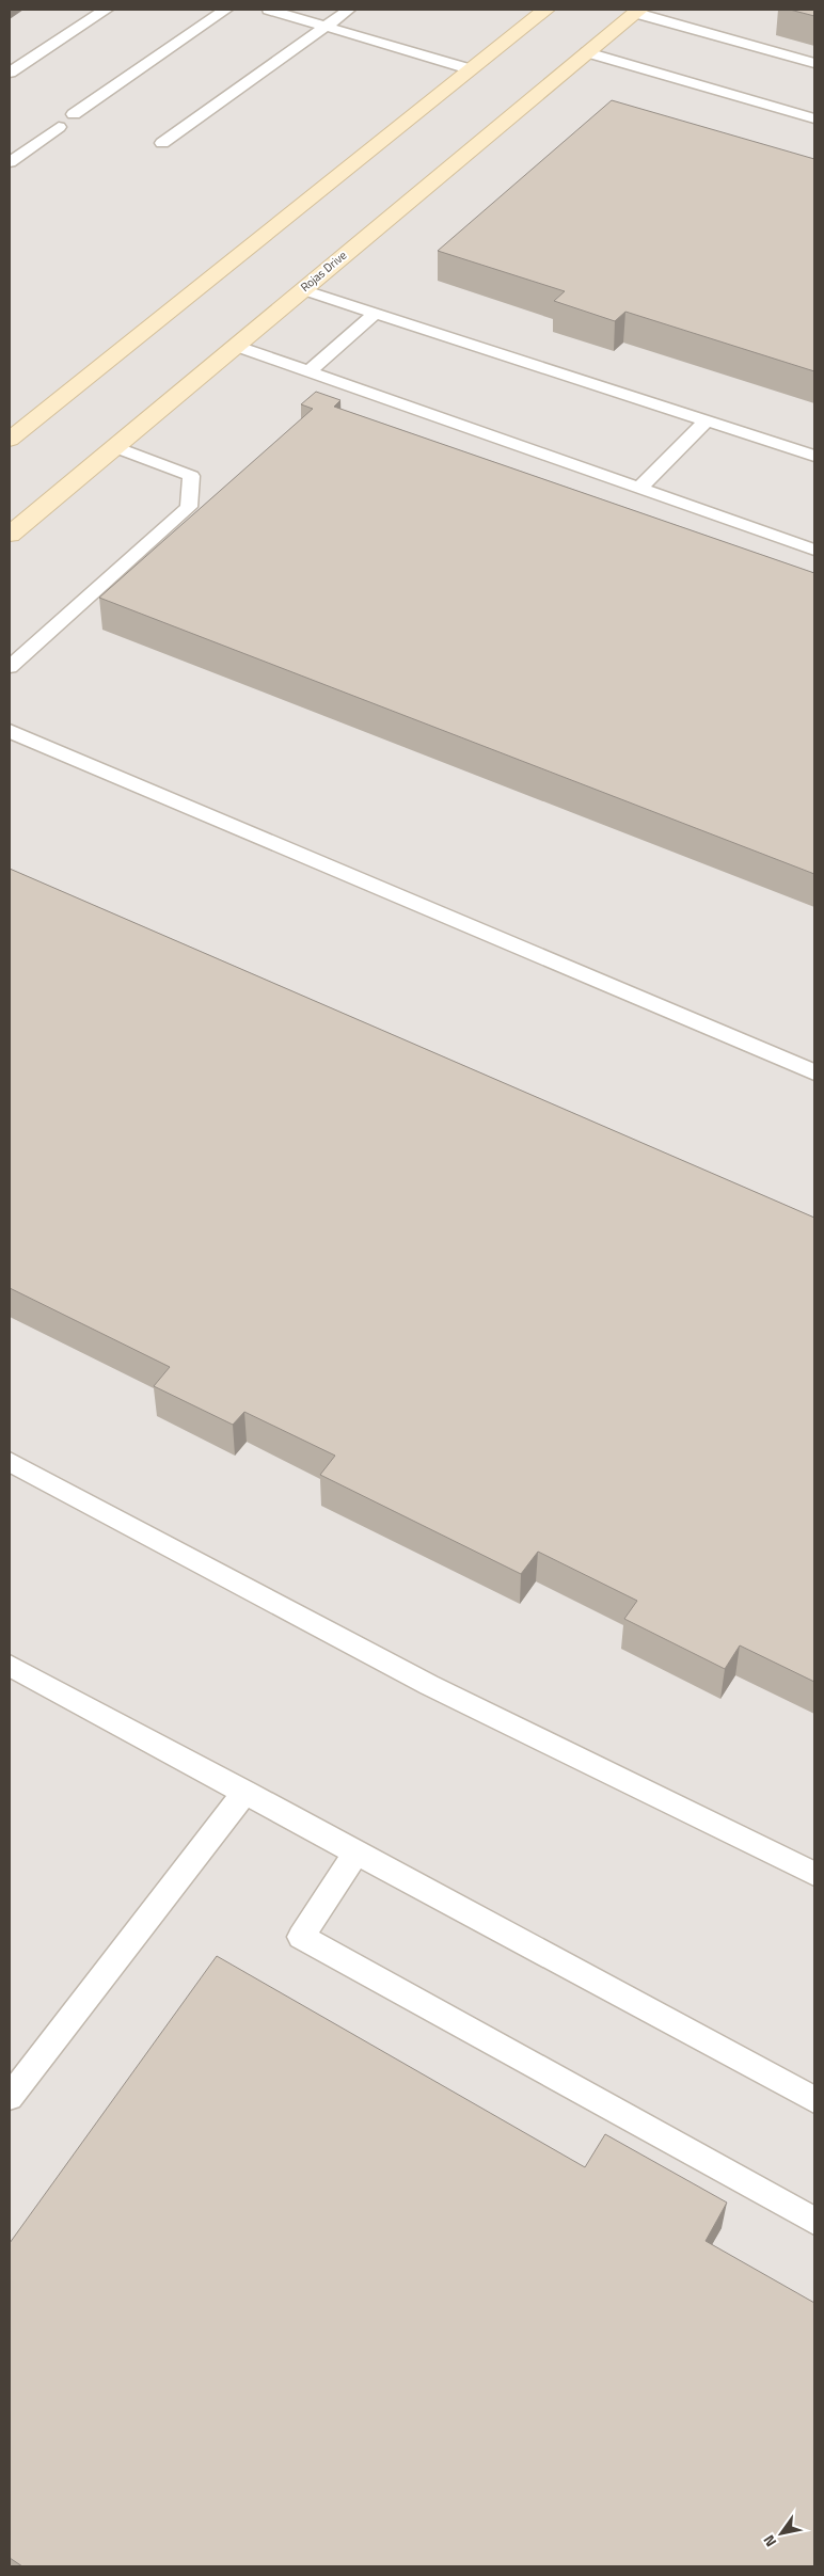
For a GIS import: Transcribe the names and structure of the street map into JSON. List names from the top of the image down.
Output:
{
  "streets": {
    "main road": ["Rojas Drive"]
  },
  "north": "bottom left"
}
